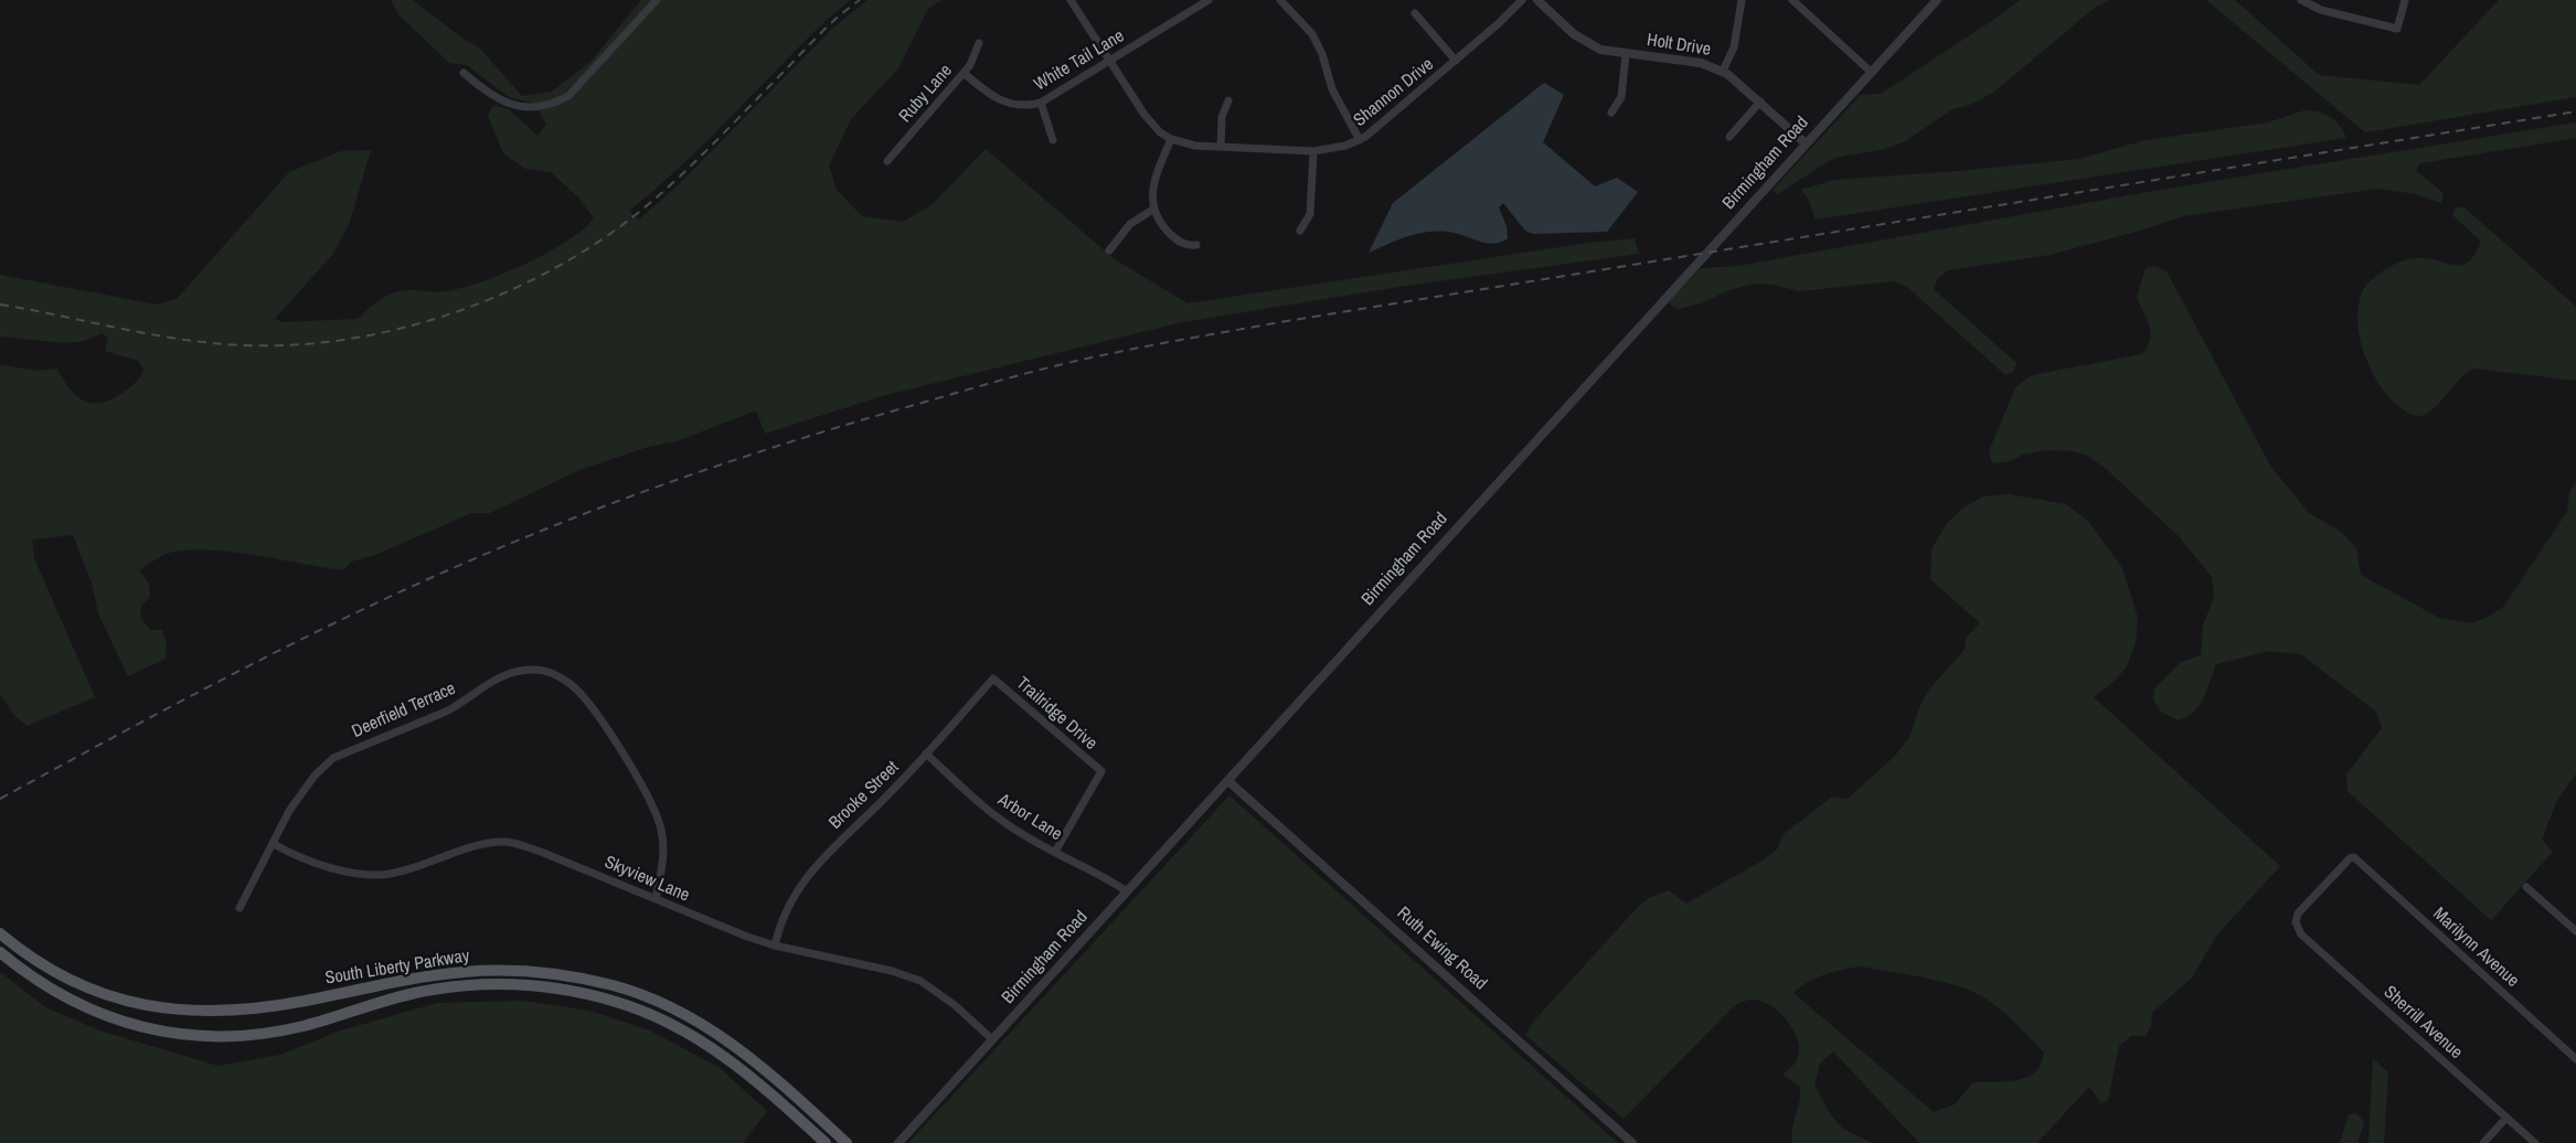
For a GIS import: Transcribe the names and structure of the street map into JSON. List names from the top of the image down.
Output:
{
  "streets": {
    "main road": ["South Liberty Parkway"],
    "street": [
      "Holt Drive",
      "White Tail Lane",
      "Shannon Drive",
      "Ruby Lane",
      "Birmingham Road",
      "Deerfield Terrace",
      "Trailridge Drive",
      "Brooke Street",
      "Arbor Lane",
      "Skyview Lane",
      "Marilynn Avenue",
      "Ruth Ewing Road",
      "Sherrill Avenue"
    ]
  },
  "crossings": [
    ["Holt Drive", "Birmingham Road"],
    ["White Tail Lane", "Shannon Drive"],
    ["White Tail Lane", "Ruby Lane"],
    ["Birmingham Road", "Arbor Lane"],
    ["Birmingham Road", "Skyview Lane"],
    ["Birmingham Road", "Ruth Ewing Road"],
    ["Deerfield Terrace", "Skyview Lane"],
    ["Trailridge Drive", "Brooke Street"],
    ["Trailridge Drive", "Arbor Lane"],
    ["Brooke Street", "Arbor Lane"],
    ["Brooke Street", "Skyview Lane"],
    ["Marilynn Avenue", "Sherrill Avenue"]
  ]
}
